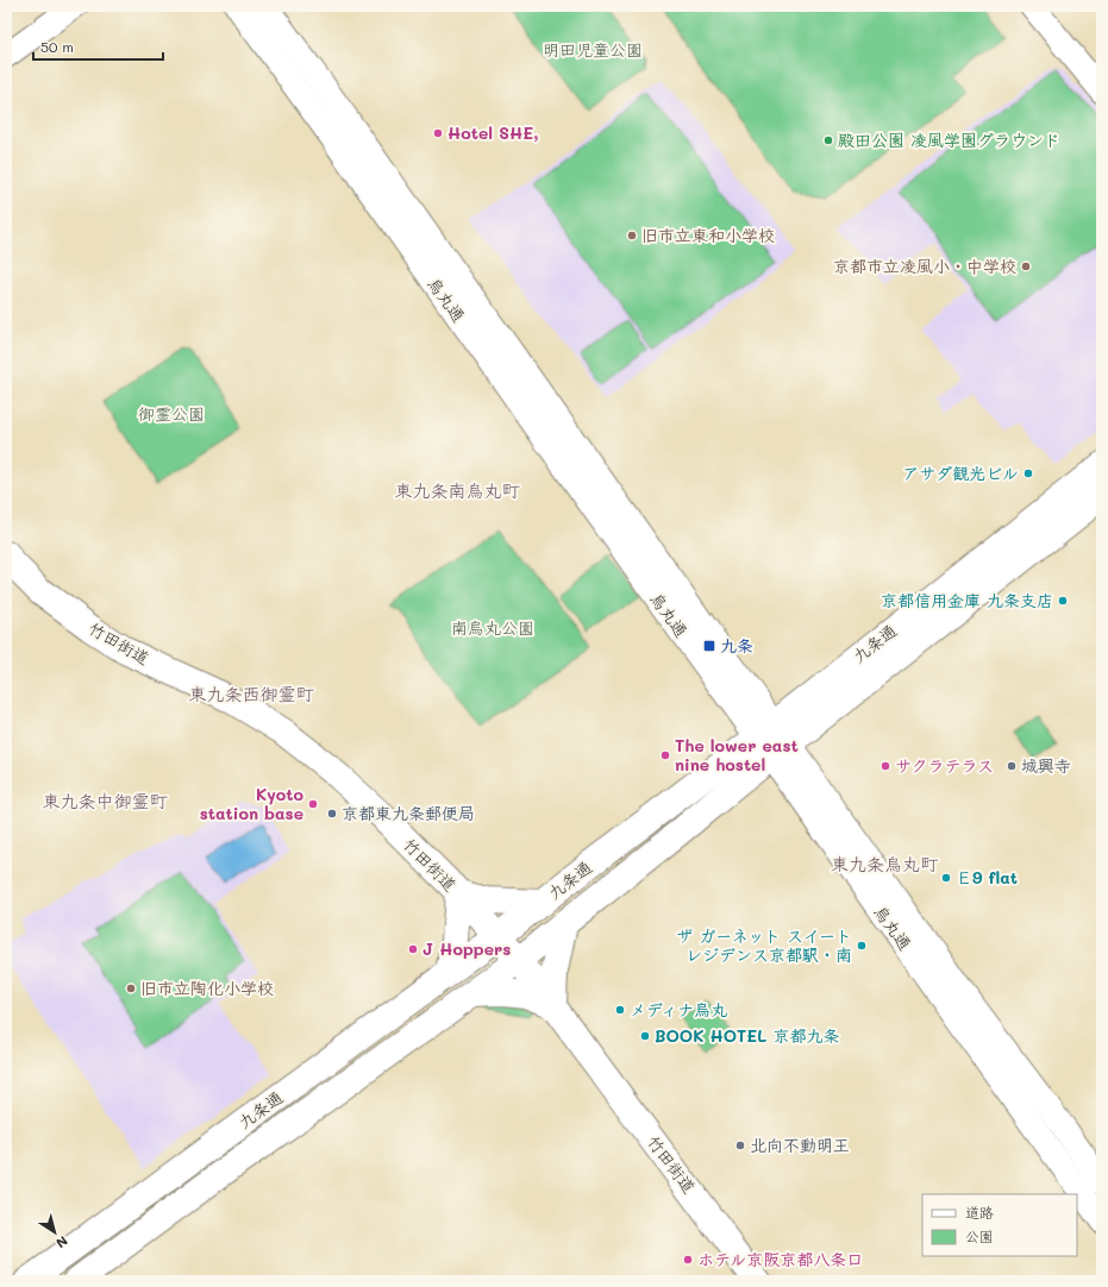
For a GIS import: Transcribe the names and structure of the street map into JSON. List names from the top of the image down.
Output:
{
  "streets": {
    "main road": ["竹田街道", "九条通"],
    "street": ["烏丸通"]
  },
  "crossings": [
    ["烏丸通", "九条通"],
    ["竹田街道", "九条通"]
  ],
  "districts": [
    "東九条南烏丸町",
    "東九条西御霊町",
    "東九条中御霊町",
    "東九条烏丸町"
  ],
  "parks": ["明田児童公園", "御霊公園", "南烏丸公園"],
  "places": {
    "other": [
      "Hotel SHE,",
      "殿田公園 凌風学園グラウンド",
      "旧市立東和小学校",
      "京都市立凌風小・中学校",
      "アサダ観光ビル",
      "京都信用金庫 九条支店",
      "The lower east nine hostel",
      "サクラテラス",
      "城興寺",
      "Kyoto station base",
      "京都東九条郵便局",
      "Ｅ9 flat",
      "ザ ガーネット スイート レジデンス京都駅・南",
      "J Hoppers",
      "旧市立陶化小学校",
      "メディナ烏丸",
      "BOOK HOTEL 京都九条",
      "北向不動明王",
      "ホテル京阪京都八条口"
    ],
    "transit": ["九条"]
  },
  "legend": ["道路", "公園"],
  "scale_bar": "50 m",
  "north": "bottom right"
}
